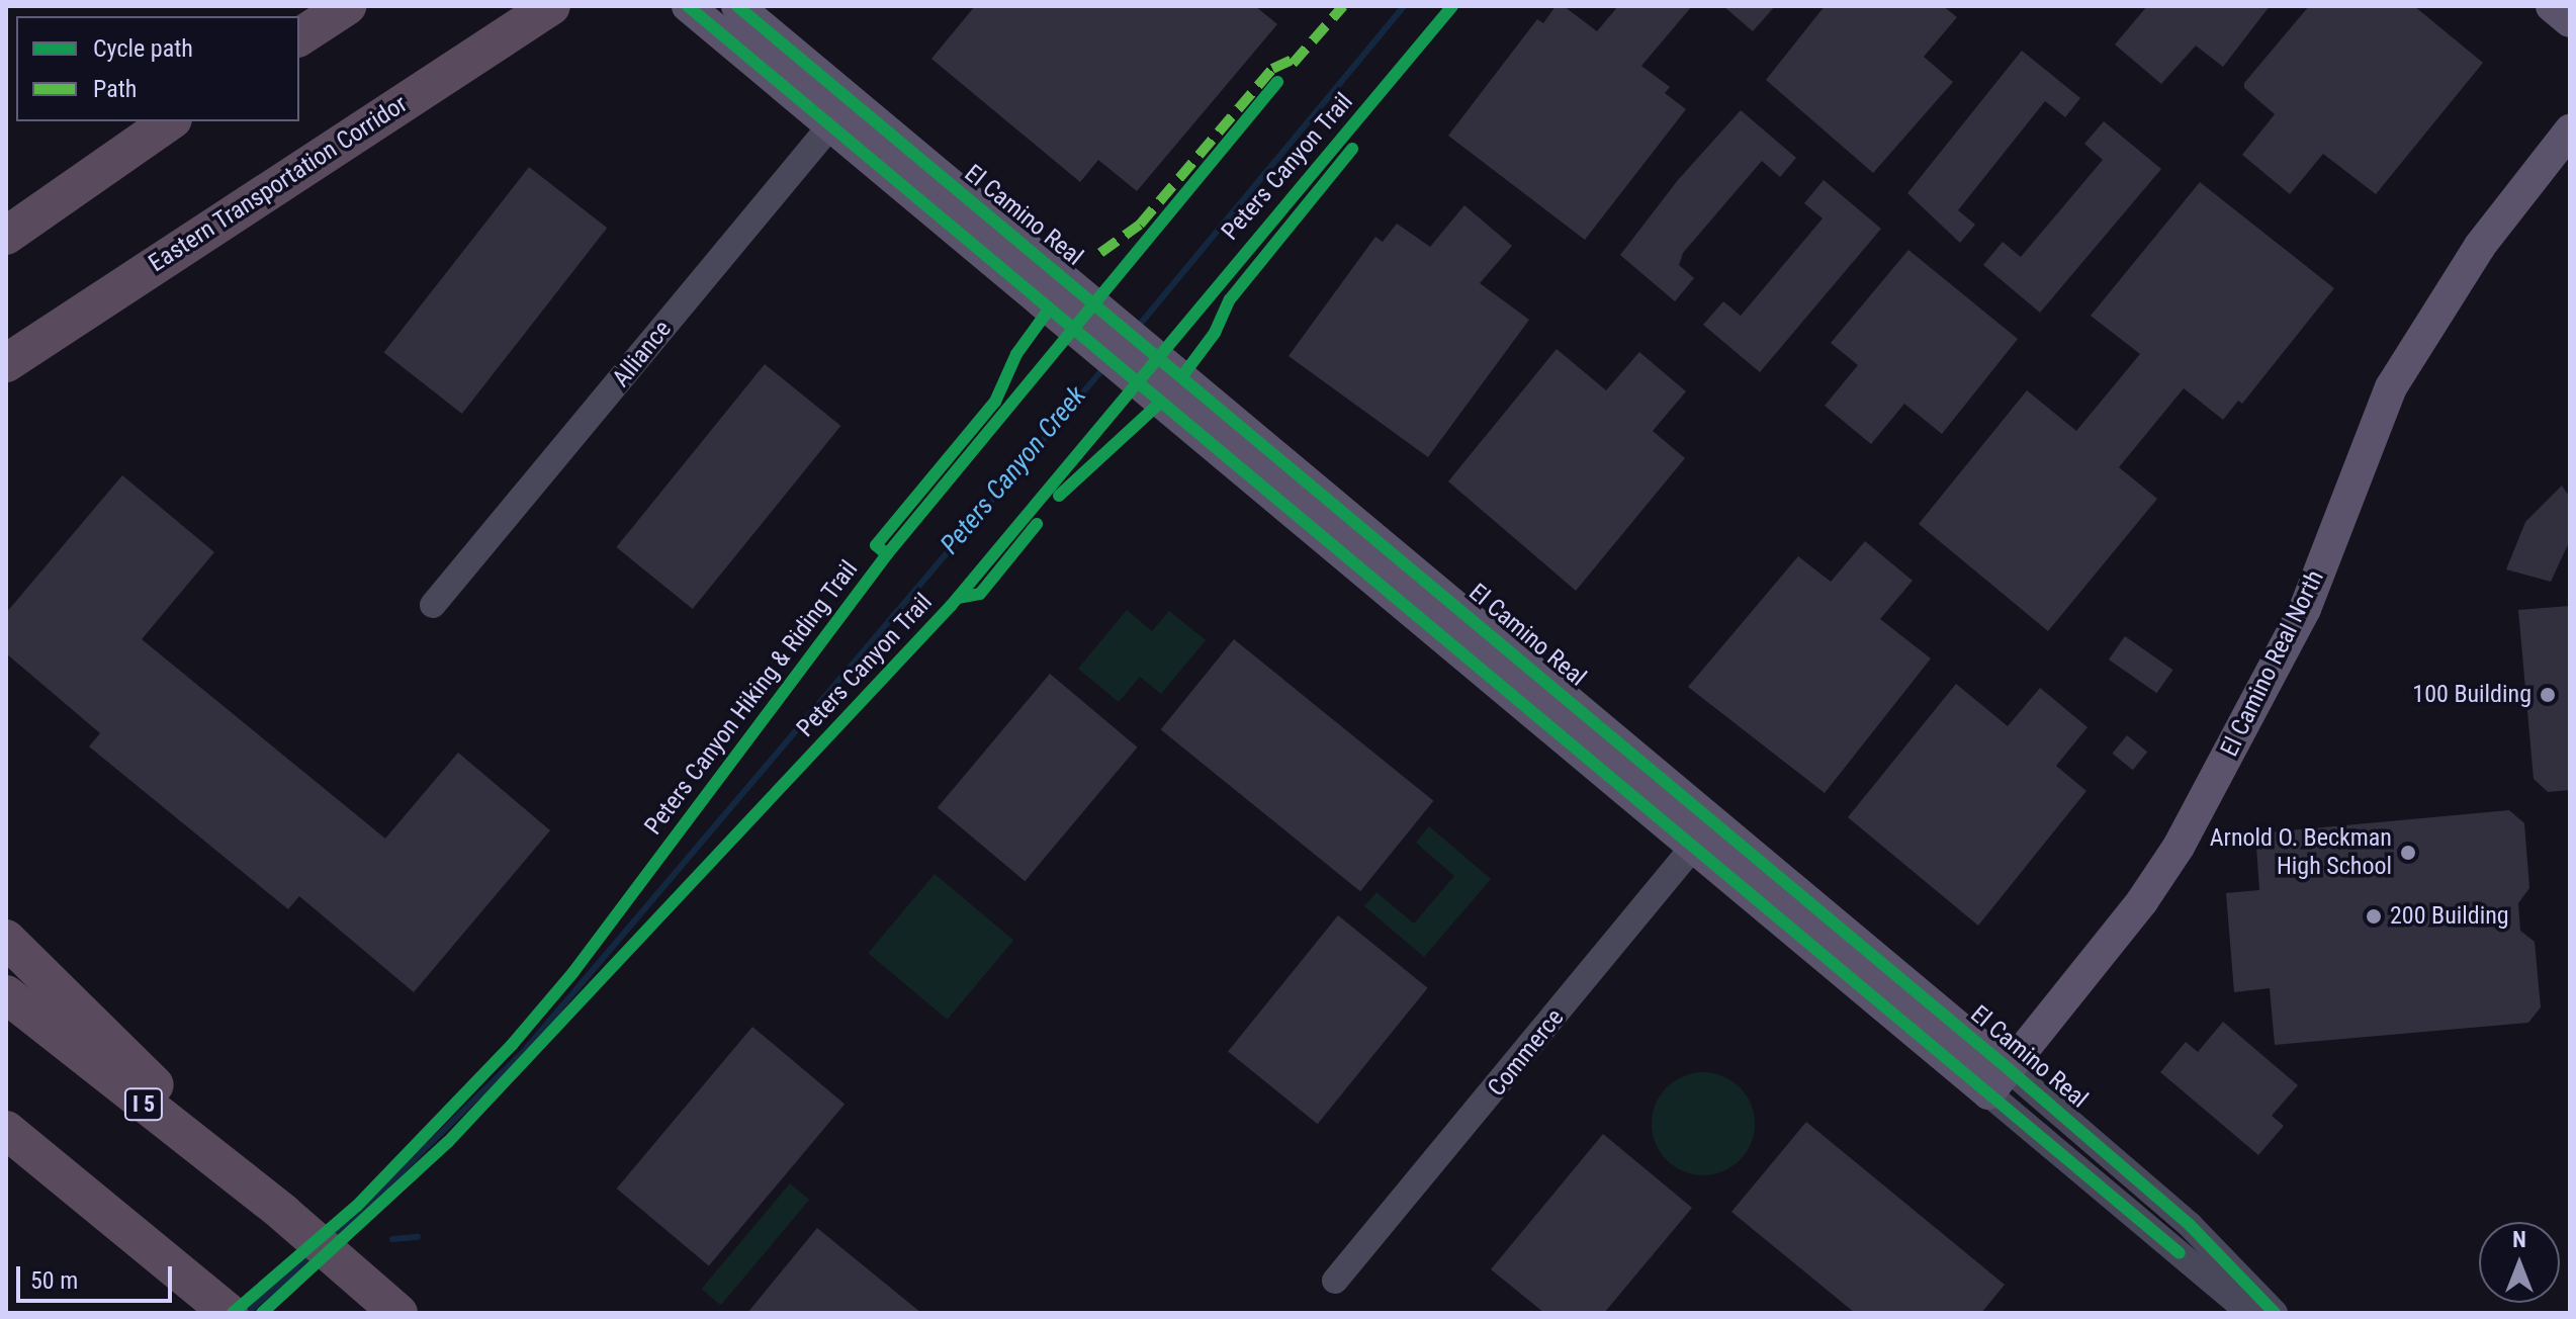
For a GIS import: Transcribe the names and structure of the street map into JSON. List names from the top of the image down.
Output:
{
  "streets": {
    "highway": ["Eastern Transportation Corridor", "I 5"],
    "main road": ["El Camino Real", "El Camino Real North"],
    "street": ["Alliance", "Commerce"],
    "cycle path": ["Peters Canyon Trail", "Peters Canyon Hiking & Riding Trail"]
  },
  "crossings": [
    ["El Camino Real", "Alliance"],
    ["El Camino Real", "El Camino Real North"],
    ["El Camino Real", "Commerce"]
  ],
  "water": ["Peters Canyon Creek"],
  "places": ["100 Building", "Arnold O. Beckman High School", "200 Building"],
  "legend": ["Cycle path", "Path"],
  "scale_bar": "50 m",
  "north": "top"
}
